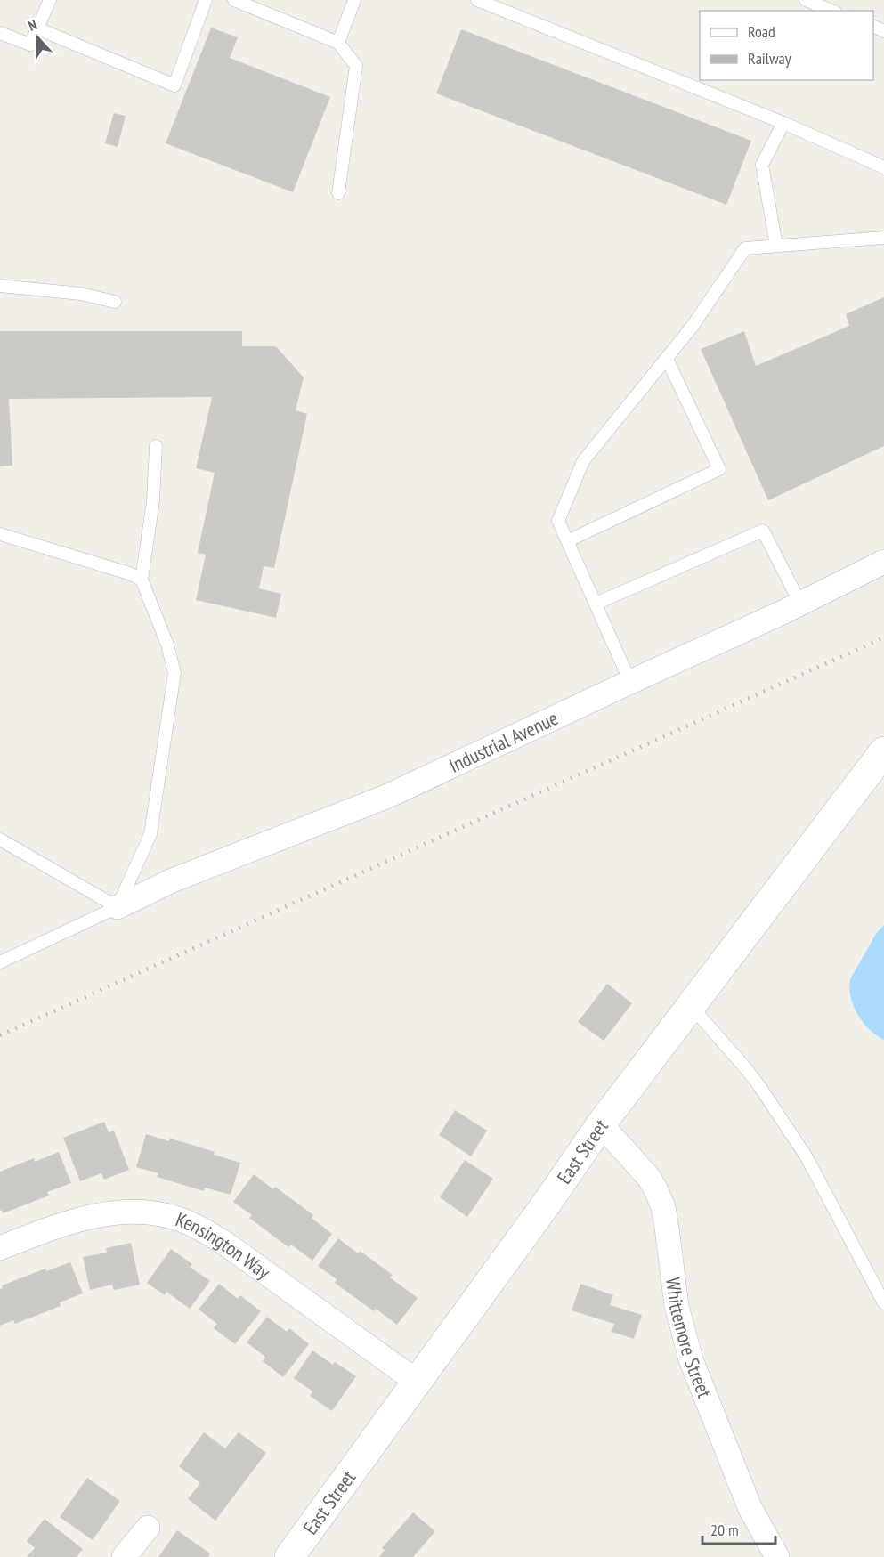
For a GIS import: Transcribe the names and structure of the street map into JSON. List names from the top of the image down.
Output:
{
  "streets": {
    "main road": ["East Street"],
    "street": ["Industrial Avenue", "Kensington Way", "Whittemore Street"]
  },
  "crossings": [
    ["East Street", "Kensington Way"],
    ["East Street", "Whittemore Street"]
  ],
  "legend": ["Road", "Railway"],
  "scale_bar": "20 m",
  "north": "top"
}
